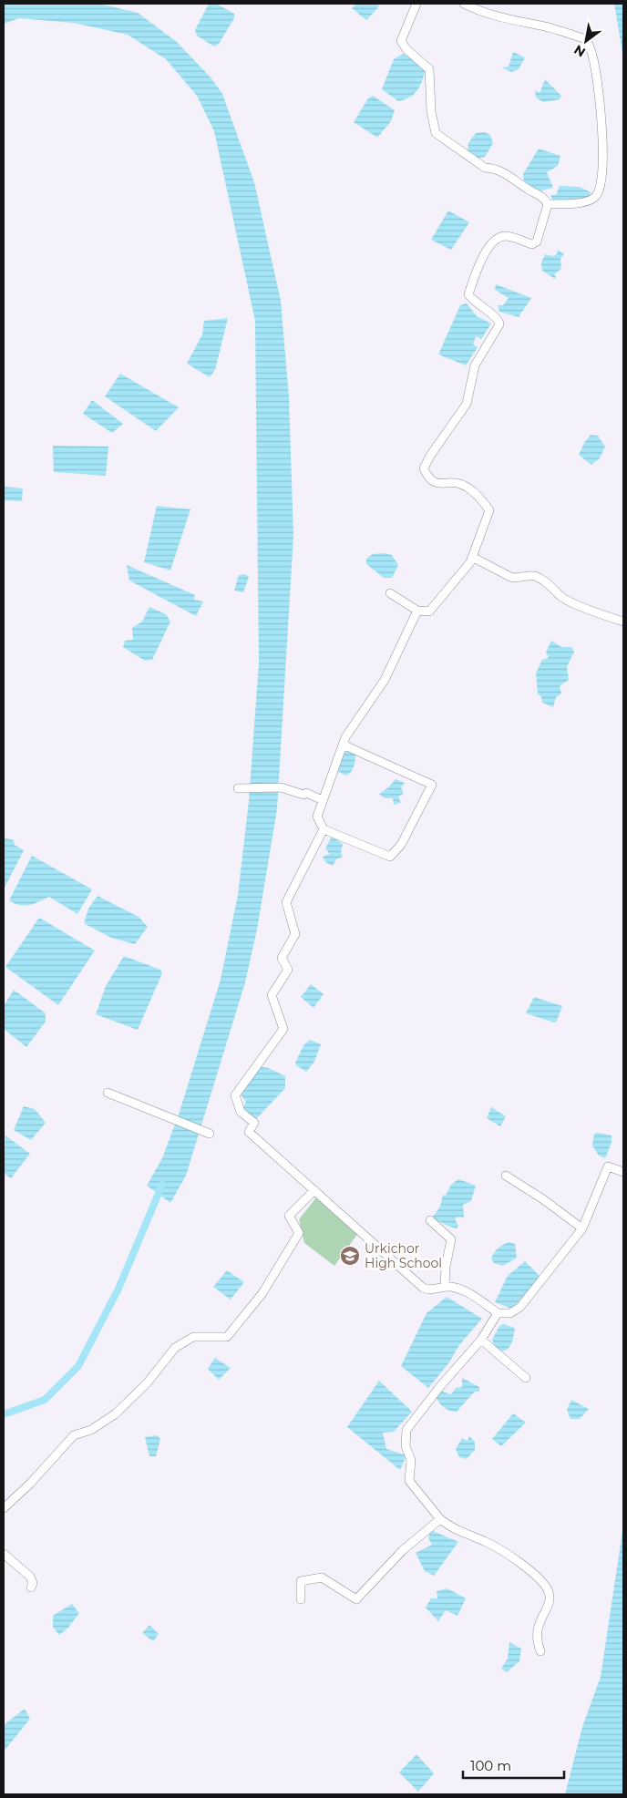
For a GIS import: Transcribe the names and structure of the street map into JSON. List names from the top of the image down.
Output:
{
  "places": {
    "school or university": ["Urkichor High School"]
  },
  "scale_bar": "100 m",
  "north": "bottom left"
}
